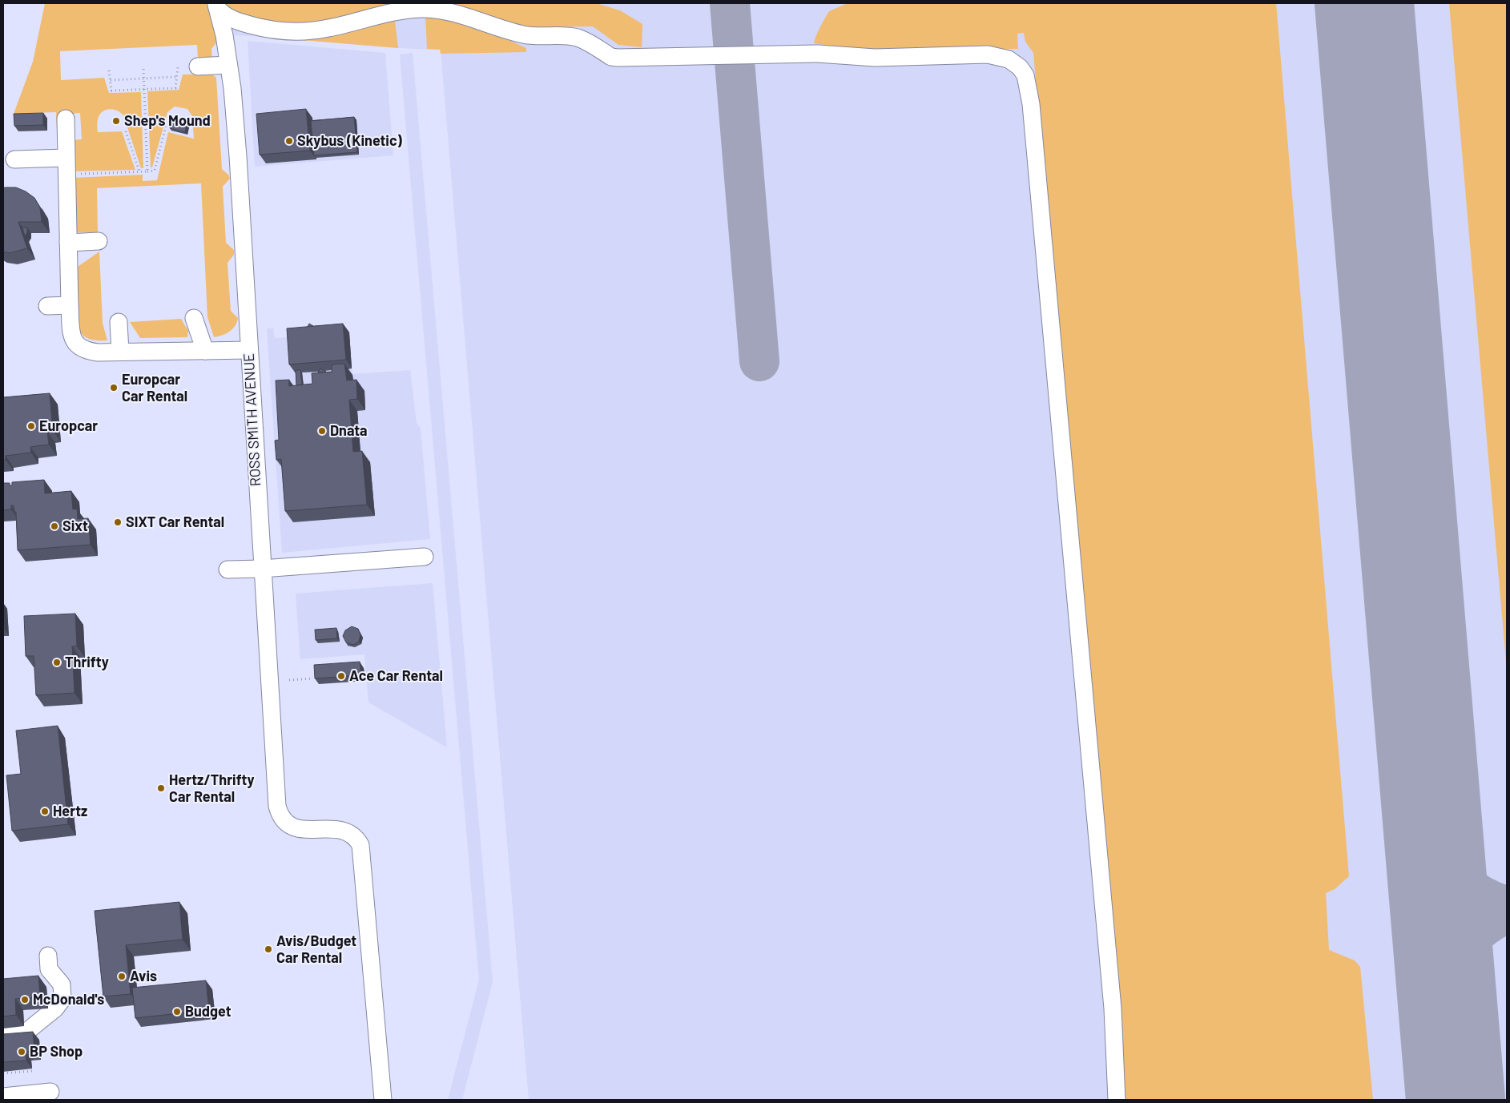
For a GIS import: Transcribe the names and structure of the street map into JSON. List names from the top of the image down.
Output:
{
  "streets": {
    "lane": ["ROSS SMITH AVENUE"]
  },
  "places": [
    "Shep's Mound",
    "Skybus (Kinetic)",
    "Europcar Car Rental",
    "Europcar",
    "Dnata",
    "SIXT Car Rental",
    "Sixt",
    "Thrifty",
    "Ace Car Rental",
    "Hertz/Thrifty Car Rental",
    "Hertz",
    "Avis/Budget Car Rental",
    "Avis",
    "McDonald's",
    "Budget",
    "BP Shop"
  ]
}
